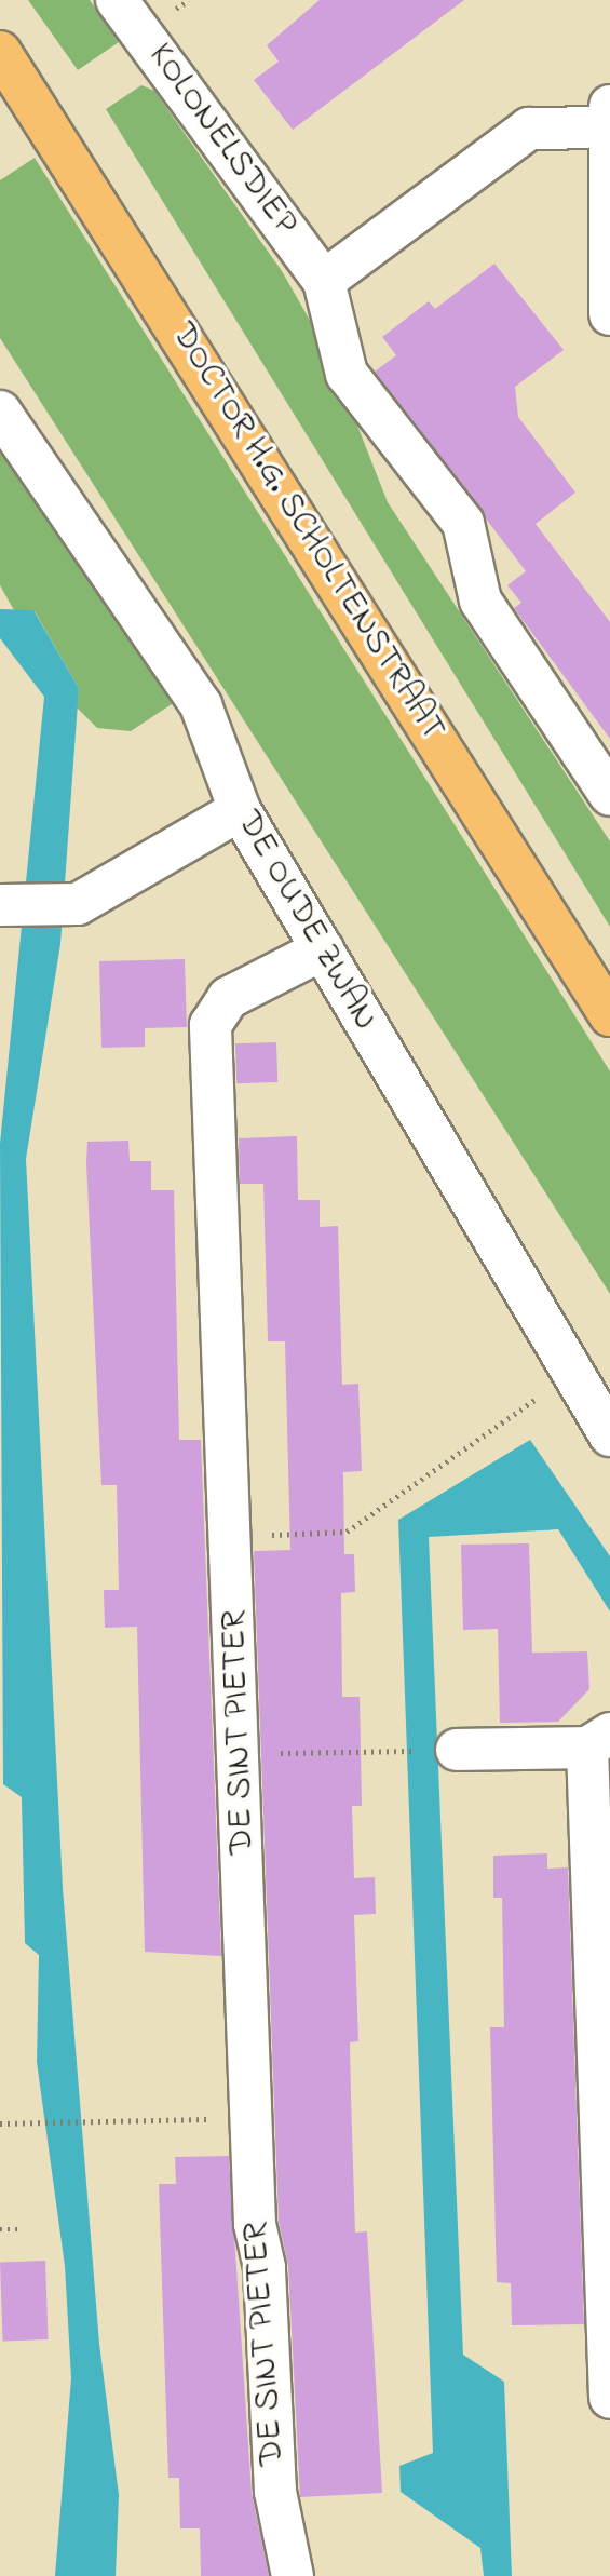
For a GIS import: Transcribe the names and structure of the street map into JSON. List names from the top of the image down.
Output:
{
  "streets": {
    "main road": ["DOCTOR H.G. SCHOLTENSTRAAT"],
    "street": ["KOLONELSDIEP", "DE OUDE ZWAN", "DE SINT PIETER"]
  },
  "crossings": [
    ["DE OUDE ZWAN", "DE SINT PIETER"]
  ]
}
